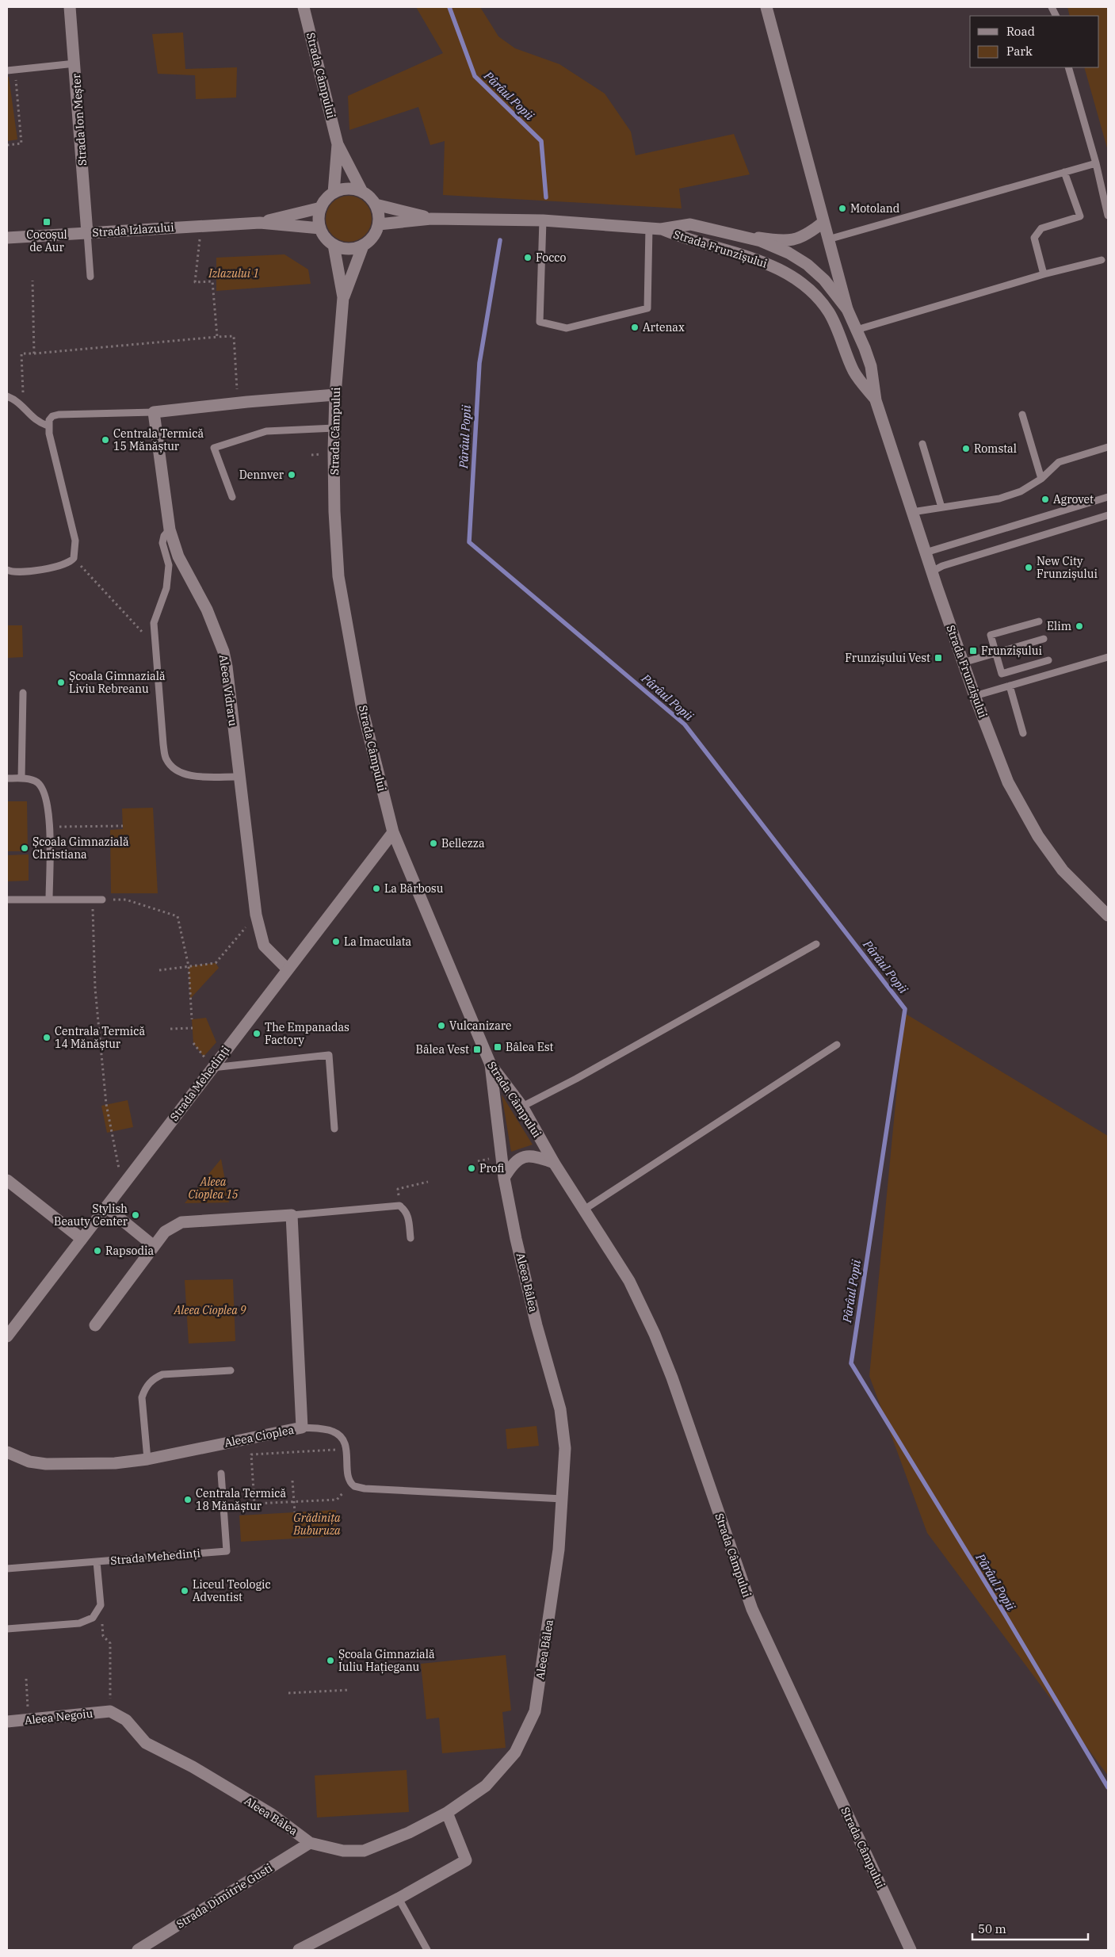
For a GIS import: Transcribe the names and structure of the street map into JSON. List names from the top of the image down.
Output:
{
  "streets": {
    "street": [
      "Strada Câmpului",
      "Strada Ion Meșter",
      "Strada Izlazului",
      "Strada Frunzișului",
      "Aleea Vidraru",
      "Strada Mehedinți",
      "Aleea Bâlea",
      "Aleea Cioplea",
      "Aleea Negoiu",
      "Strada Dimitrie Gusti"
    ]
  },
  "crossings": [
    ["Strada Câmpului", "Strada Izlazului"],
    ["Strada Câmpului", "Strada Mehedinți"],
    ["Strada Câmpului", "Aleea Bâlea"],
    ["Strada Ion Meșter", "Strada Izlazului"],
    ["Aleea Vidraru", "Strada Mehedinți"],
    ["Aleea Bâlea", "Aleea Negoiu"],
    ["Aleea Bâlea", "Strada Dimitrie Gusti"]
  ],
  "water": ["Pârâul Popii"],
  "parks": [
    "Izlazului 1",
    "Aleea Cioplea 15",
    "Aleea Cioplea 9",
    "Grădinița Buburuza"
  ],
  "places": {
    "other": [
      "Motoland",
      "Focco",
      "Artenax",
      "Centrala Termică 15 Mănăștur",
      "Romstal",
      "Dennver",
      "Agrovet",
      "New City Frunzișului",
      "Elim",
      "Școala Gimnazială Liviu Rebreanu",
      "Bellezza",
      "Școala Gimnazială Christiana",
      "La Bărbosu",
      "La Imaculata",
      "Vulcanizare",
      "The Empanadas Factory",
      "Centrala Termică 14 Mănăștur",
      "Profi",
      "Stylish Beauty Center",
      "Rapsodia",
      "Centrala Termică 18 Mănăștur",
      "Liceul Teologic Adventist",
      "Școala Gimnazială Iuliu Hațieganu"
    ],
    "transit": [
      "Cocoșul de Aur",
      "Frunzișului",
      "Frunzișului Vest",
      "Bâlea Est",
      "Bâlea Vest"
    ]
  },
  "legend": ["Road", "Park"],
  "scale_bar": "50 m"
}
